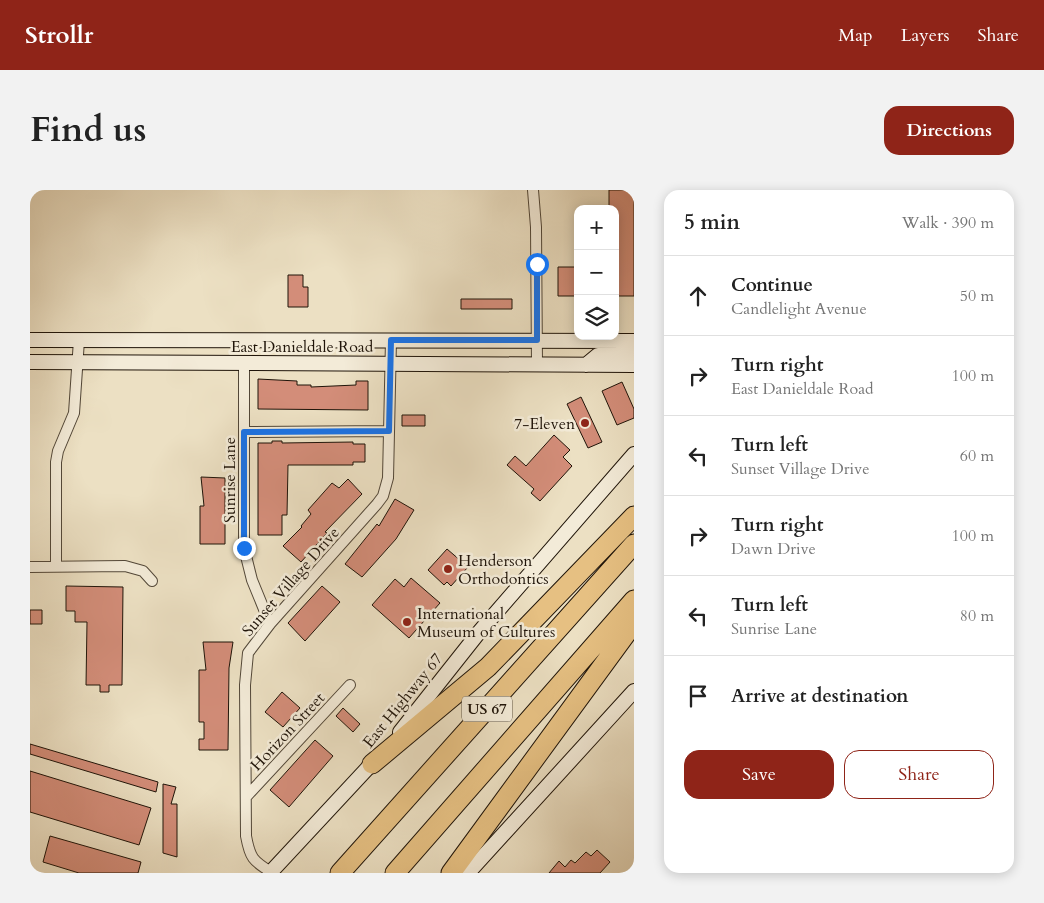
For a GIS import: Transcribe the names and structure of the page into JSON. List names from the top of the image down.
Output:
{
  "streets": {
    "highway": ["US 67"],
    "main road": ["East Danieldale Road", "East Highway 67"],
    "street": ["Sunrise Lane", "Sunset Village Drive", "Horizon Street"]
  },
  "crossings": [
    ["East Danieldale Road", "Sunrise Lane"],
    ["East Danieldale Road", "Sunset Village Drive"],
    ["Sunrise Lane", "Sunset Village Drive"],
    ["Sunset Village Drive", "East Highway 67"],
    ["Sunset Village Drive", "Horizon Street"]
  ],
  "places": ["7-Eleven", "Henderson Orthodontics", "International Museum of Cultures"],
  "page": {
    "header": "Strollr",
    "nav": ["Map", "Layers", "Share"],
    "title": "Find us",
    "buttons": [
      "Directions",
      ["Save", "Share"]
    ],
    "heading": ["5 min", "Walk · 390 m"],
    "map_buttons": ["+", "−"],
    "list": [
      ["Continue", "Candlelight Avenue", "50 m"],
      ["Turn right", "East Danieldale Road", "100 m"],
      ["Turn left", "Sunset Village Drive", "60 m"],
      ["Turn right", "Dawn Drive", "100 m"],
      ["Turn left", "Sunrise Lane", "80 m"],
      "Arrive at destination"
    ]
  }
}
